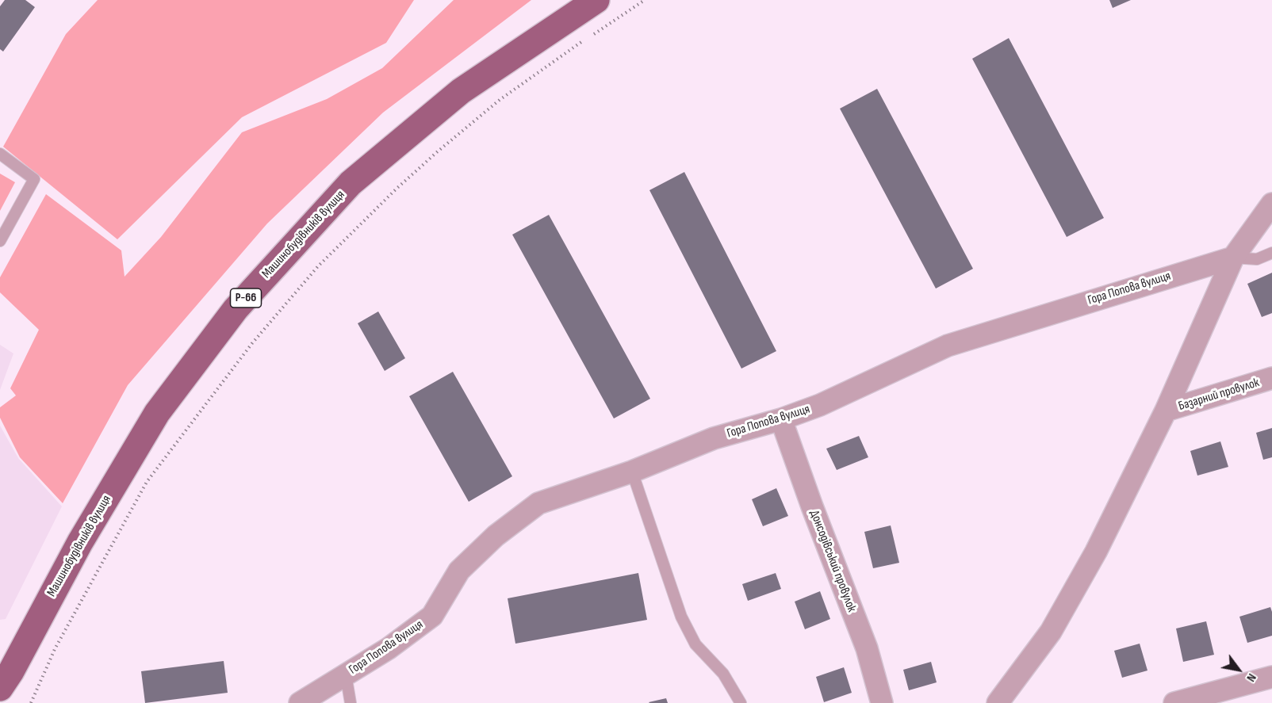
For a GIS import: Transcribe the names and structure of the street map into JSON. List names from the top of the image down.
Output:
{
  "streets": {
    "main road": ["Машинобудівників вулиця", "Р-66"],
    "street": ["Гора Попова вулиця", "Базарний провулок", "Донсодівський провулок"]
  },
  "crossings": [
    ["Гора Попова вулиця", "Донсодівський провулок"]
  ],
  "north": "bottom right"
}
